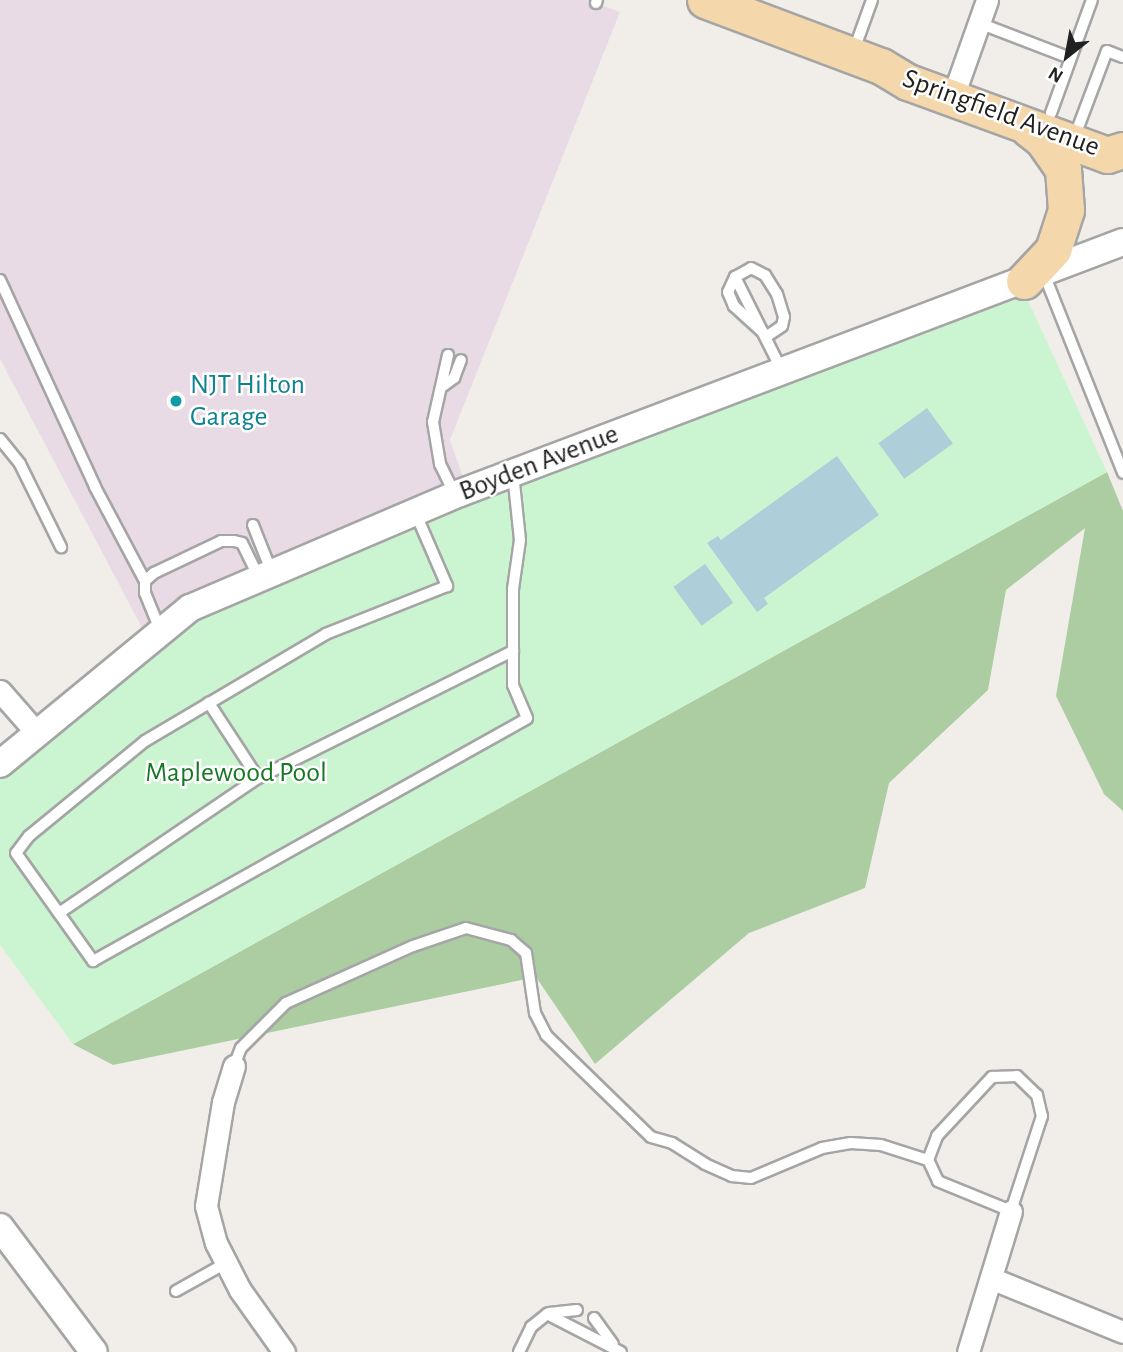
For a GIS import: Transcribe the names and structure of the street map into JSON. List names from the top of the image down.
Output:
{
  "streets": {
    "main road": ["Springfield Avenue"],
    "street": ["Boyden Avenue"]
  },
  "parks": ["Maplewood Pool"],
  "places": ["NJT Hilton Garage"],
  "north": "bottom left"
}
